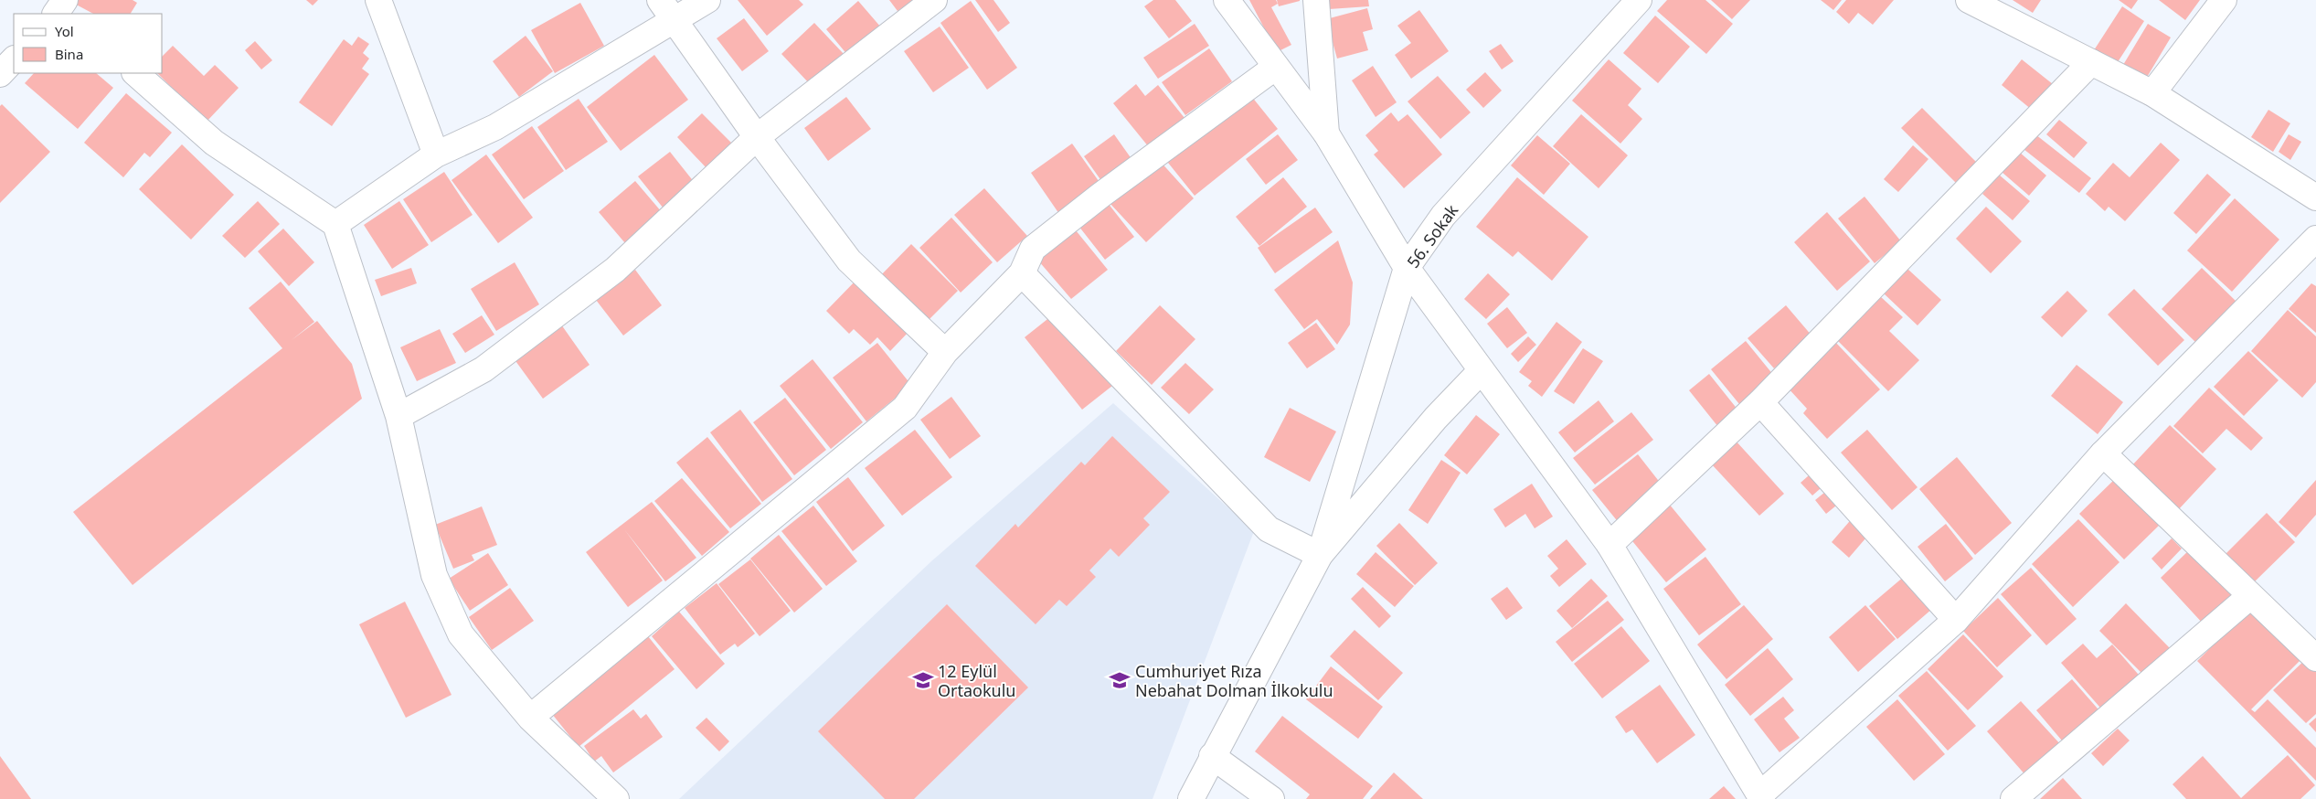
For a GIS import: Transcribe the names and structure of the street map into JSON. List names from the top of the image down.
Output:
{
  "streets": {
    "street": ["56. Sokak"]
  },
  "places": {
    "school or university": ["12 Eylül Ortaokulu", "Cumhuriyet Rıza Nebahat Dolman İlkokulu"]
  },
  "legend": ["Yol", "Bina"]
}
